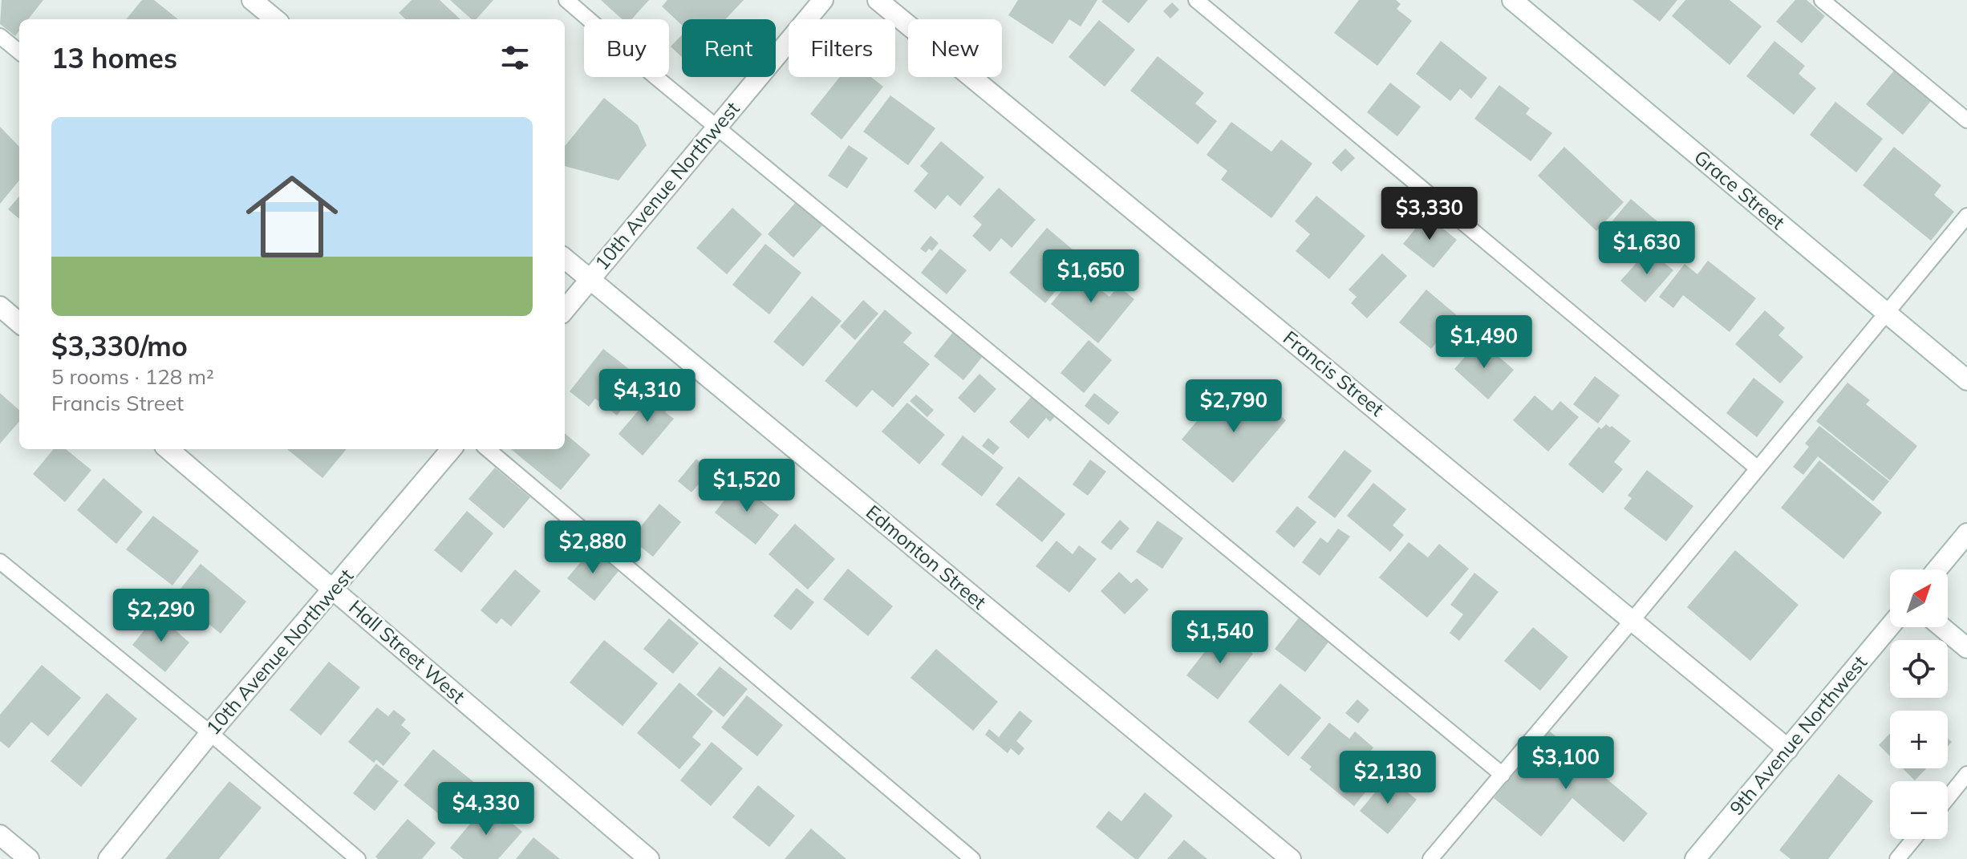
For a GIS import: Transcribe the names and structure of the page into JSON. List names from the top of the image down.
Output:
{
  "streets": {
    "street": [
      "10th Avenue Northwest",
      "Grace Street",
      "Francis Street",
      "Edmonton Street",
      "Hall Street West",
      "9th Avenue Northwest"
    ]
  },
  "crossings": [
    ["10th Avenue Northwest", "Edmonton Street"],
    ["10th Avenue Northwest", "Hall Street West"],
    ["Francis Street", "9th Avenue Northwest"]
  ],
  "north": "top right",
  "page": {
    "chip": [
      "Buy",
      "Rent",
      "Filters",
      "New"
    ],
    "heading": "13 homes",
    "list": [
      {
        "name": "$3,330/mo",
        "note": "5 rooms · 128 m² · Francis Street"
      }
    ],
    "price": [
      "$3,330",
      "$1,630",
      "$1,650",
      "$1,490",
      "$4,310",
      "$2,790",
      "$1,520",
      "$2,880",
      "$2,290",
      "$1,540",
      "$3,100",
      "$2,130",
      "$4,330"
    ],
    "map_buttons": ["+", "−"]
  }
}
